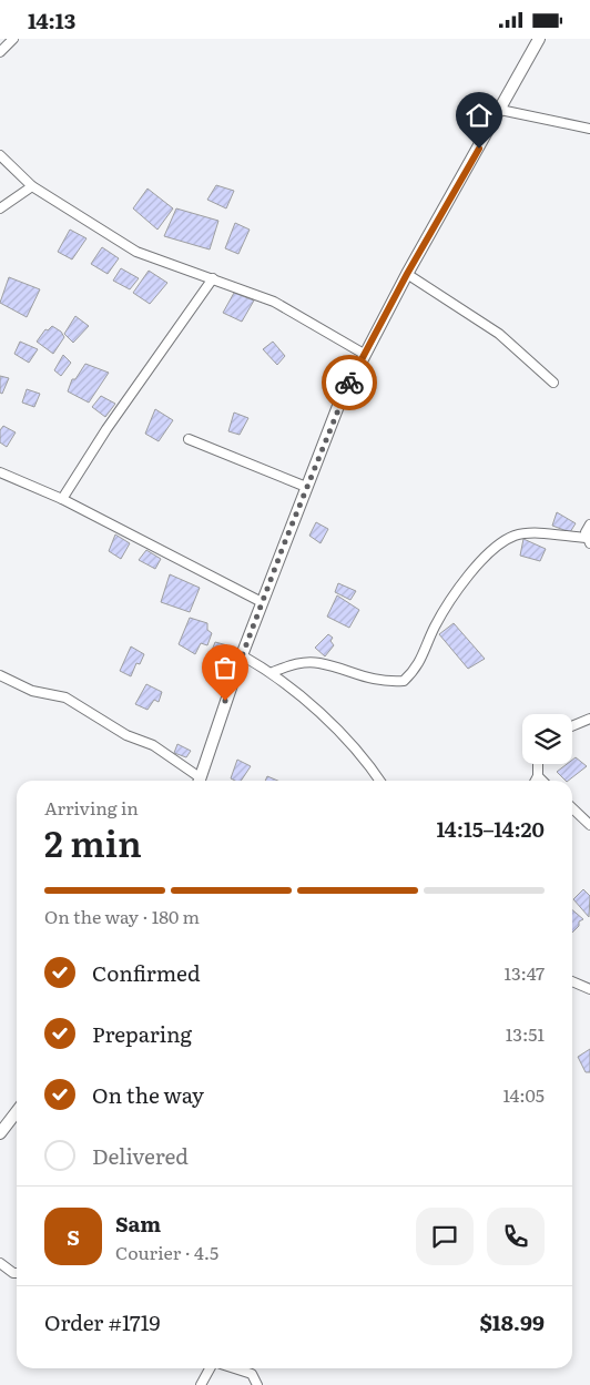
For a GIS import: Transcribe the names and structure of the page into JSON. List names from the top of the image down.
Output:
{
  "page": {
    "status": "14:13",
    "heading": ["2 min", "Arriving in", "14:15–14:20"],
    "panel": [
      "Sam",
      "Courier · 4.5",
      "Order #1719",
      "$18.99"
    ],
    "bar": "On the way · 180 m",
    "list": [
      ["Confirmed", "13:47"],
      ["Preparing", "13:51"],
      ["On the way", "14:05"],
      "Delivered"
    ],
    "round": "S"
  }
}
